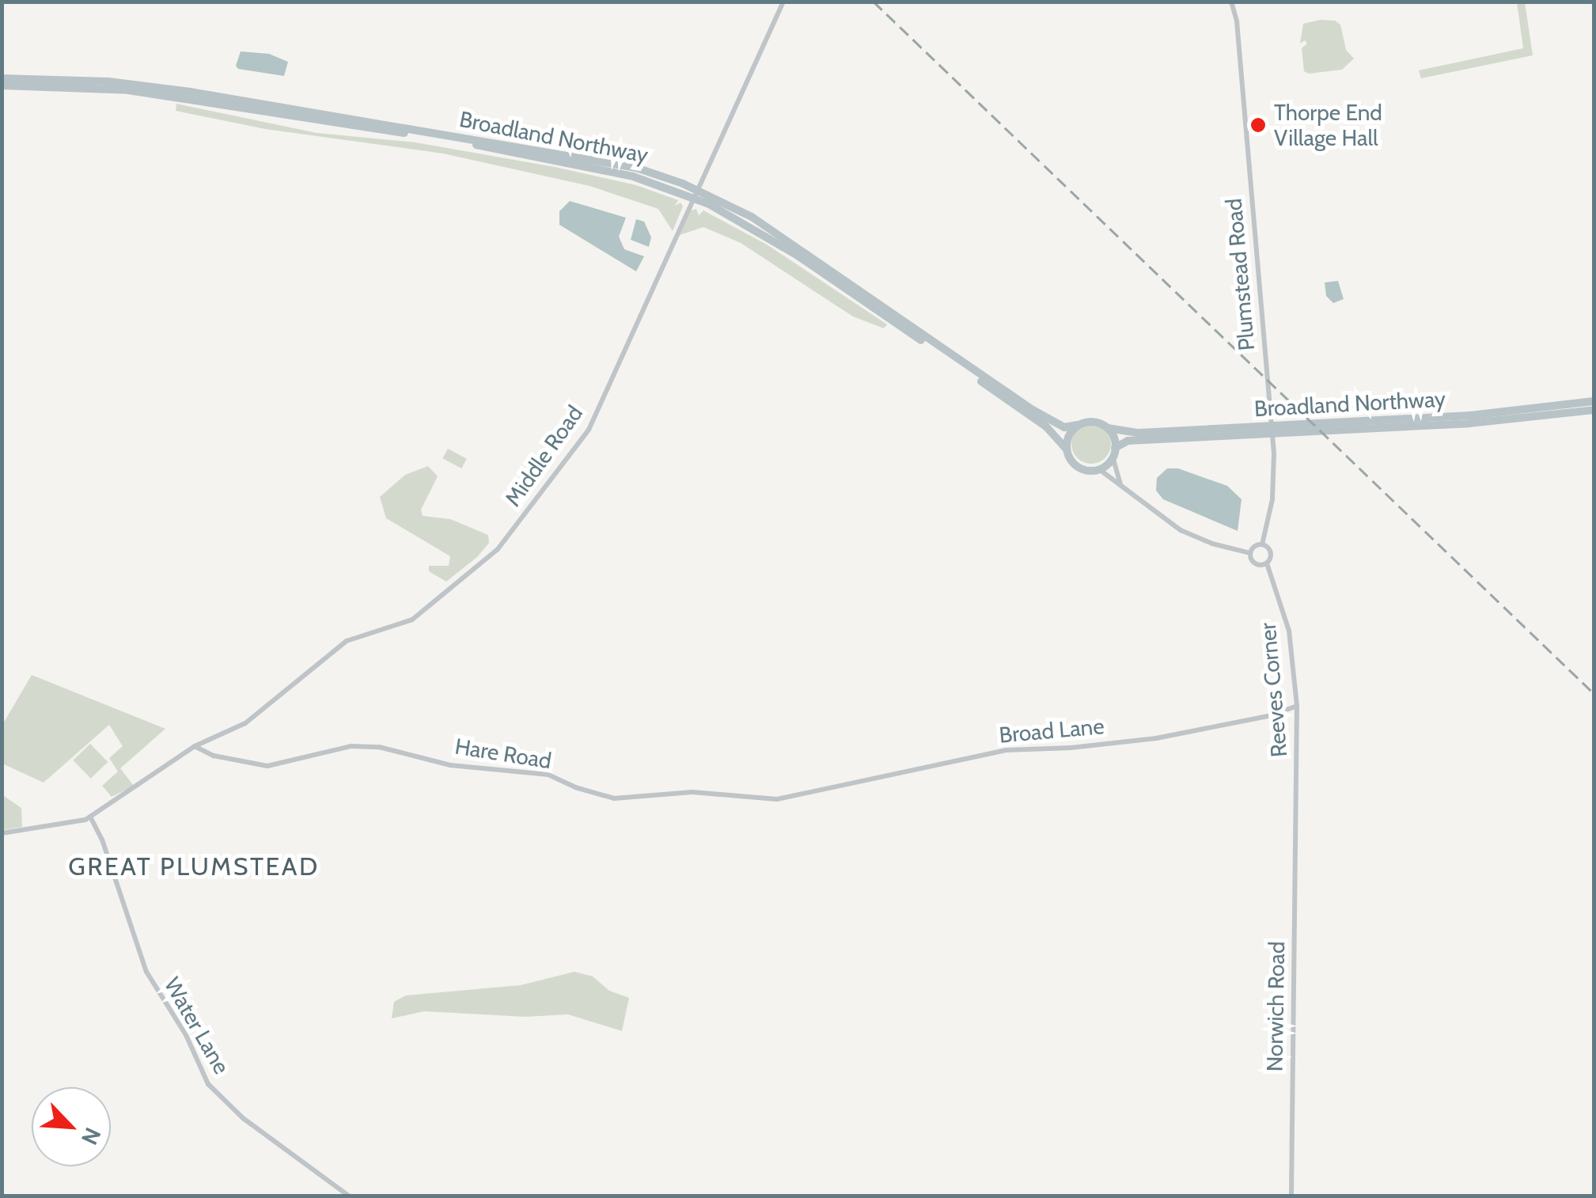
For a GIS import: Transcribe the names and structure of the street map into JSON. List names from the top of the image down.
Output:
{
  "streets": {
    "highway": ["Broadland Northway"],
    "street": [
      "Plumstead Road",
      "Middle Road",
      "Reeves Corner",
      "Broad Lane",
      "Hare Road",
      "Norwich Road",
      "Water Lane"
    ]
  },
  "crossings": [
    ["Plumstead Road", "Reeves Corner"],
    ["Middle Road", "Hare Road"],
    ["Middle Road", "Water Lane"],
    ["Reeves Corner", "Broad Lane"],
    ["Reeves Corner", "Norwich Road"],
    ["Broad Lane", "Hare Road"]
  ],
  "districts": ["GREAT PLUMSTEAD"],
  "places": ["Thorpe End Village Hall"],
  "north": "bottom right"
}
